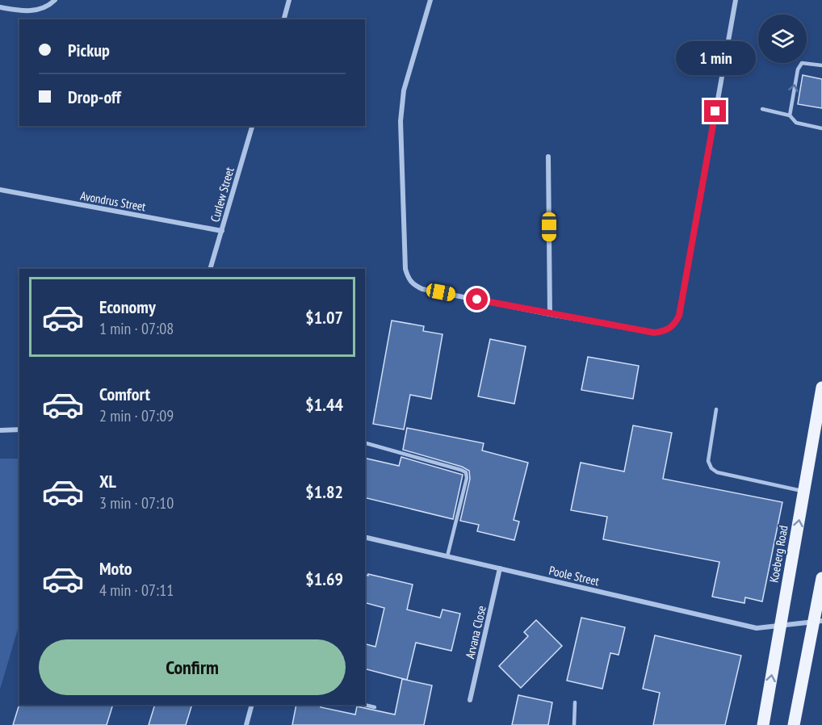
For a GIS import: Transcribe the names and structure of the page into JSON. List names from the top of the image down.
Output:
{
  "streets": {
    "main road": ["Koeberg Road"],
    "street": [
      "Curlew Street",
      "Avondrus Street",
      "Poole Street",
      "Arvana Close"
    ]
  },
  "crossings": [
    ["Curlew Street", "Avondrus Street"],
    ["Koeberg Road", "Poole Street"],
    ["Poole Street", "Arvana Close"]
  ],
  "page": {
    "banner": ["Pickup", "Drop-off"],
    "bubble": "1 min",
    "list": [
      {
        "name": "Economy",
        "note": "1 min · 07:08",
        "value": "$1.07"
      },
      {
        "name": "Comfort",
        "note": "2 min · 07:09",
        "value": "$1.44"
      },
      {
        "name": "XL",
        "note": "3 min · 07:10",
        "value": "$1.82"
      },
      {
        "name": "Moto",
        "note": "4 min · 07:11",
        "value": "$1.69"
      }
    ],
    "buttons": "Confirm"
  }
}
